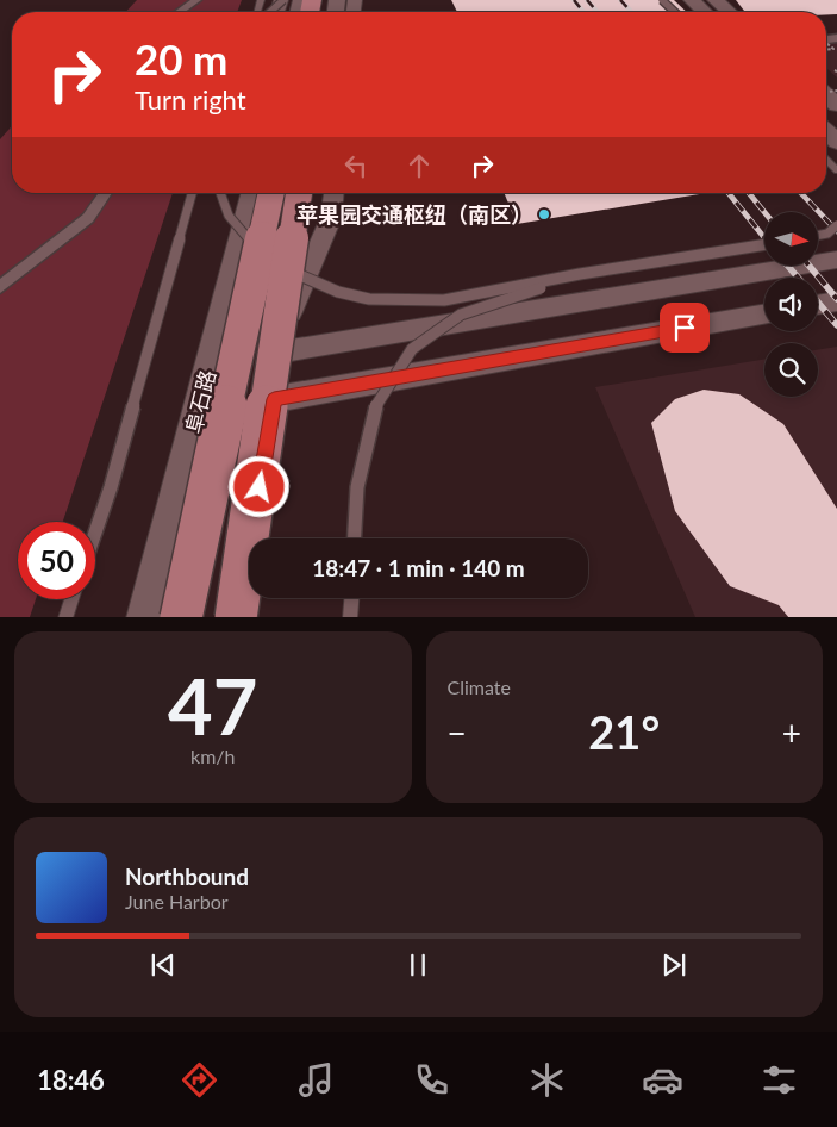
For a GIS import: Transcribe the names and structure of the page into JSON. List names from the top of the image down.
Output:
{
  "streets": {
    "highway": ["阜石路"]
  },
  "places": ["苹果园交通枢纽（南区）"],
  "north": "right",
  "page": {
    "turn": ["20 m", "Turn right"],
    "limit": "50",
    "trip": "18:47 · 1 min · 140 m",
    "tile": [
      ["47", "km/h"],
      "Climate"
    ],
    "heat": ["−", "21°", "+"],
    "song": ["Northbound", "June Harbor"],
    "tabs": "18:46"
  }
}
